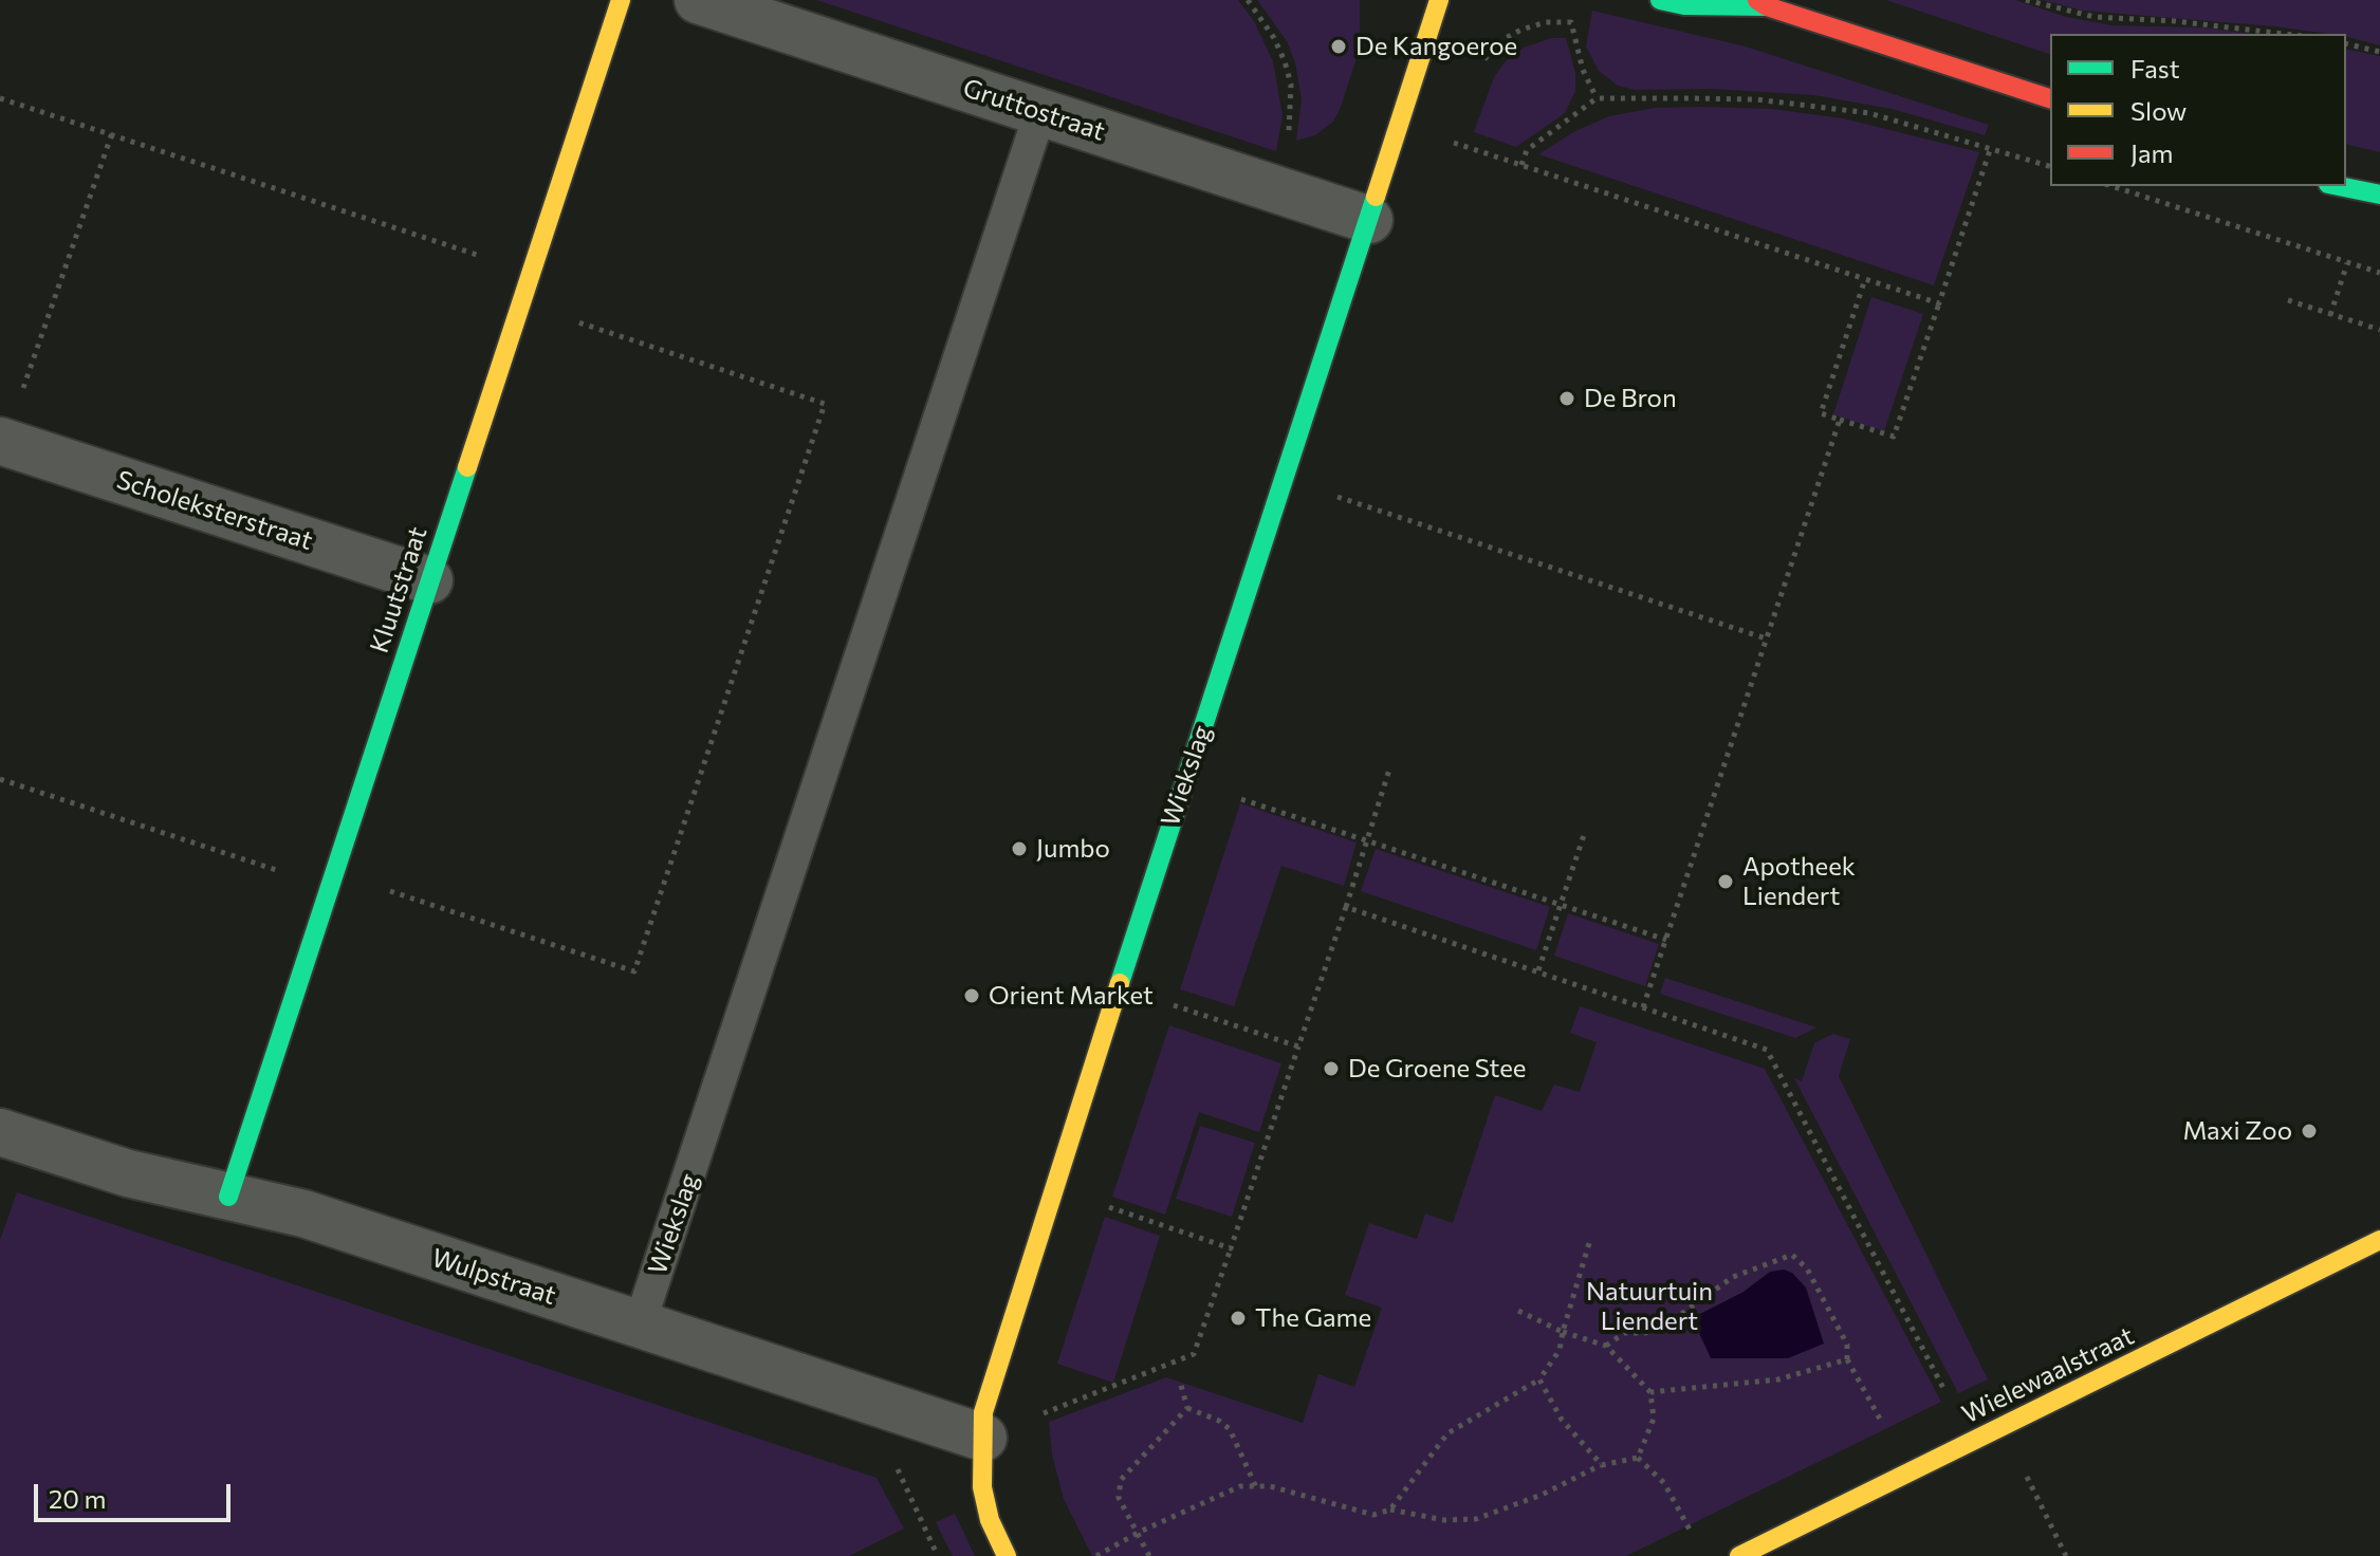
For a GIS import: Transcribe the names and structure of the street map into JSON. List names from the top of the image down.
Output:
{
  "streets": {
    "street": [
      "Gruttostraat",
      "Scholeksterstraat",
      "Kluutstraat",
      "Wiekslag",
      "Wulpstraat",
      "Wielewaalstraat"
    ]
  },
  "crossings": [
    ["Gruttostraat", "Wiekslag"],
    ["Scholeksterstraat", "Kluutstraat"],
    ["Kluutstraat", "Wulpstraat"],
    ["Wiekslag", "Wulpstraat"]
  ],
  "parks": ["Natuurtuin Liendert"],
  "places": [
    "De Kangoeroe",
    "De Bron",
    "Jumbo",
    "Apotheek Liendert",
    "Orient Market",
    "De Groene Stee",
    "Maxi Zoo",
    "The Game"
  ],
  "legend": ["Fast", "Slow", "Jam"],
  "scale_bar": "20 m"
}
